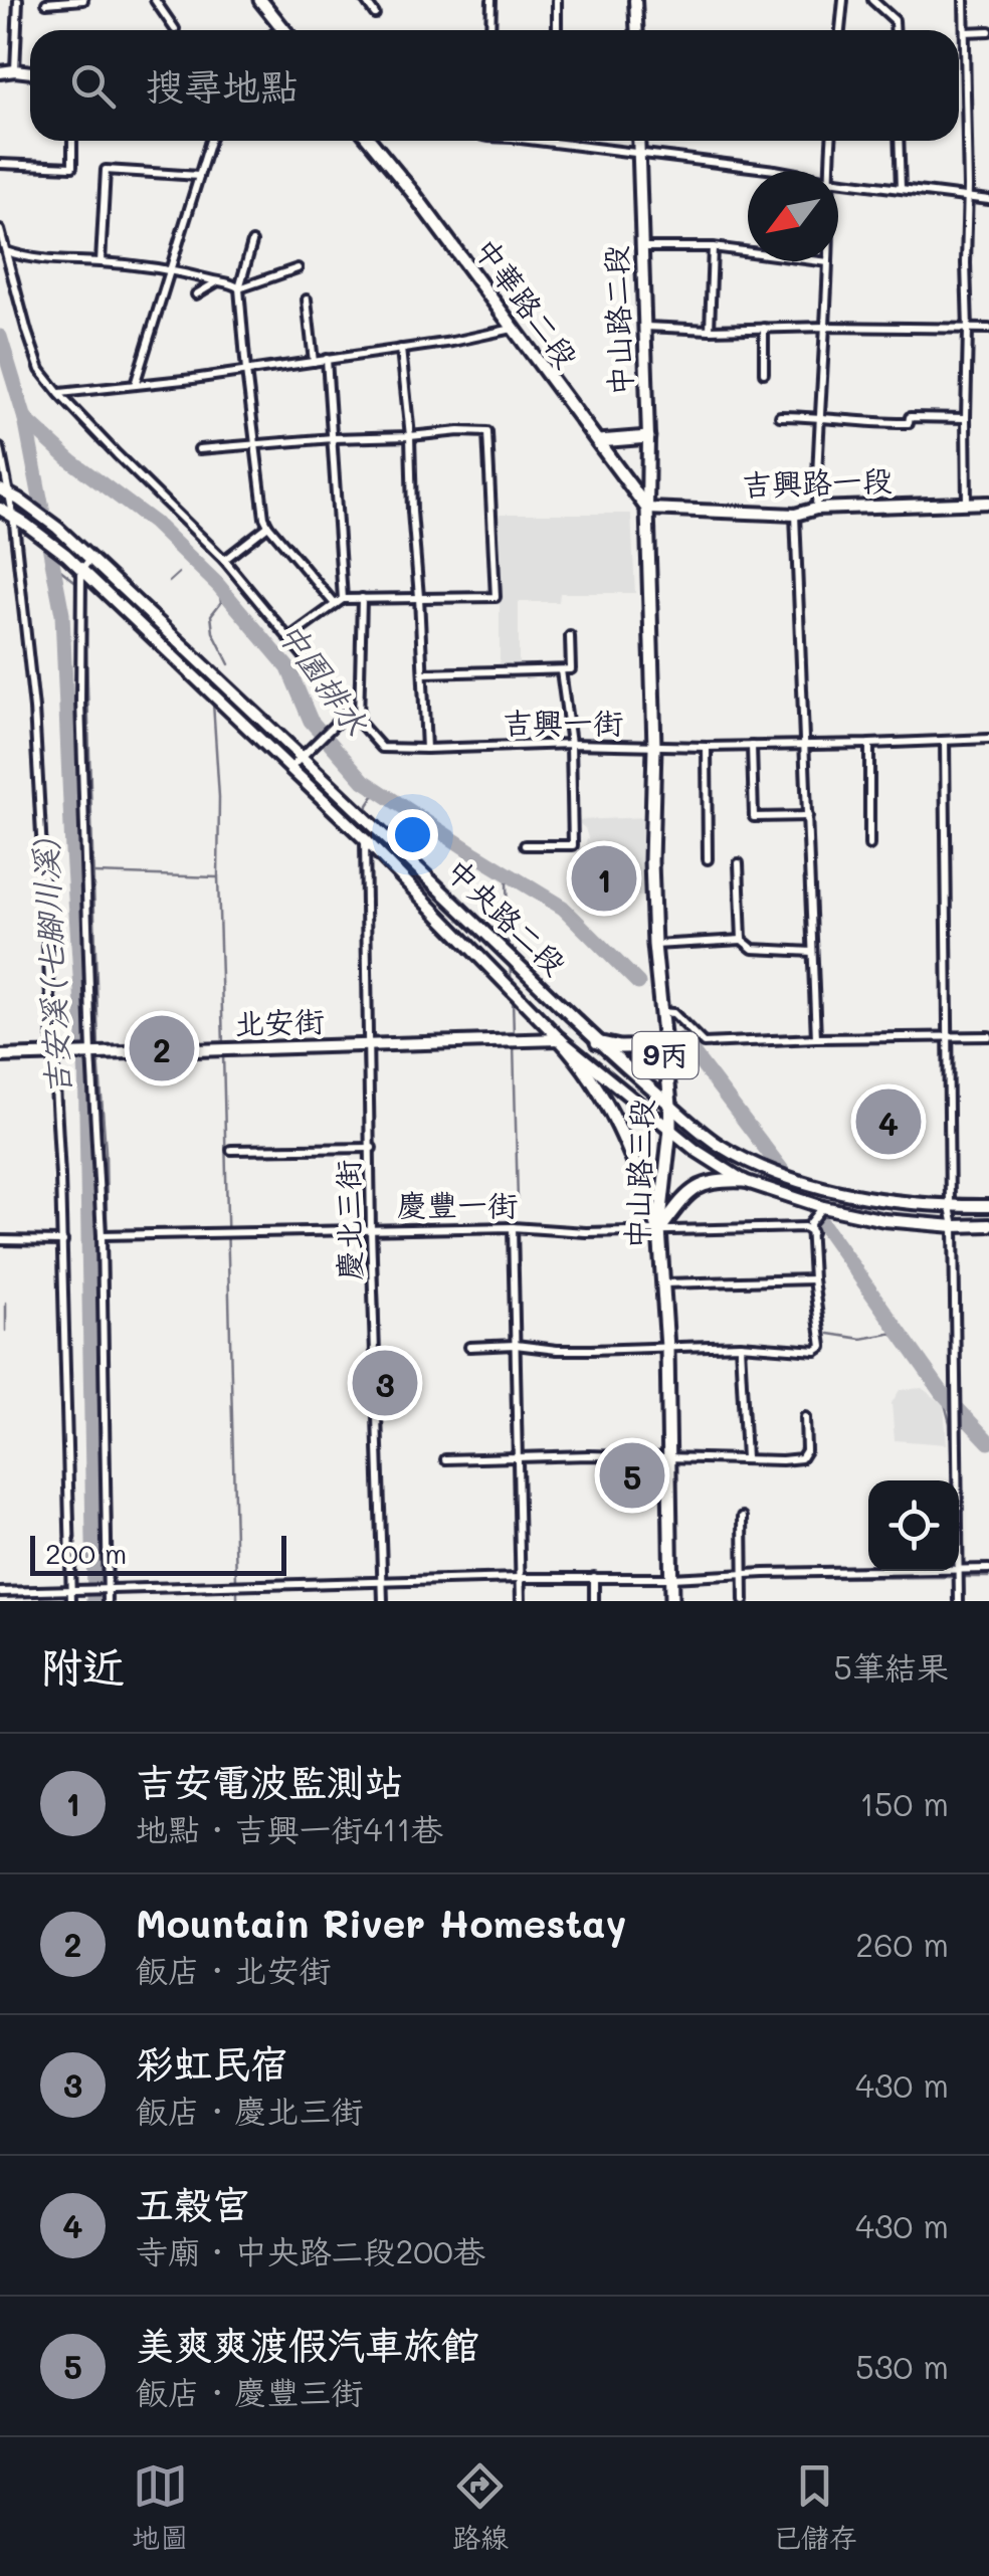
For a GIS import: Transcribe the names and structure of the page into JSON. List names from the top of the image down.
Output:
{
  "streets": {
    "main road": ["中華路二段", "9丙", "中山路三段"],
    "street": [
      "中山路二段",
      "吉興路一段",
      "吉興一街",
      "中央路二段",
      "北安街",
      "慶豐一街",
      "慶北三街"
    ]
  },
  "crossings": [
    ["中華路二段", "中山路二段"],
    ["中華路二段", "吉興路一段"],
    ["中華路二段", "中山路三段"],
    ["中山路二段", "吉興路一段"],
    ["中山路二段", "中山路三段"],
    ["吉興路一段", "中山路三段"],
    ["吉興一街", "中山路三段"],
    ["中央路二段", "北安街"],
    ["中央路二段", "中山路三段"],
    ["中央路二段", "慶北三街"],
    ["北安街", "慶北三街"],
    ["中山路三段", "慶豐一街"],
    ["慶豐一街", "慶北三街"]
  ],
  "water": ["中園排水", "吉安溪 (七腳川溪)"],
  "scale_bar": "200 m",
  "north": "bottom left",
  "page": {
    "search": "搜尋地點",
    "pins": [
      "1",
      "2",
      "4",
      "3",
      "5"
    ],
    "scale": "200 m",
    "heading": ["附近", "5筆結果"],
    "list": [
      {
        "mark": "1",
        "name": "吉安電波監測站",
        "note": "地點 · 吉興一街411巷",
        "value": "150 m"
      },
      {
        "mark": "2",
        "name": "Mountain River Homestay",
        "note": "飯店 · 北安街",
        "value": "260 m"
      },
      {
        "mark": "3",
        "name": "彩虹民宿",
        "note": "飯店 · 慶北三街",
        "value": "430 m"
      },
      {
        "mark": "4",
        "name": "五榖宮",
        "note": "寺廟 · 中央路二段200巷",
        "value": "430 m"
      },
      {
        "mark": "5",
        "name": "美爽爽渡假汽車旅館",
        "note": "飯店 · 慶豐三街",
        "value": "530 m"
      }
    ],
    "nav": ["地圖", "路線", "已儲存"]
  }
}
